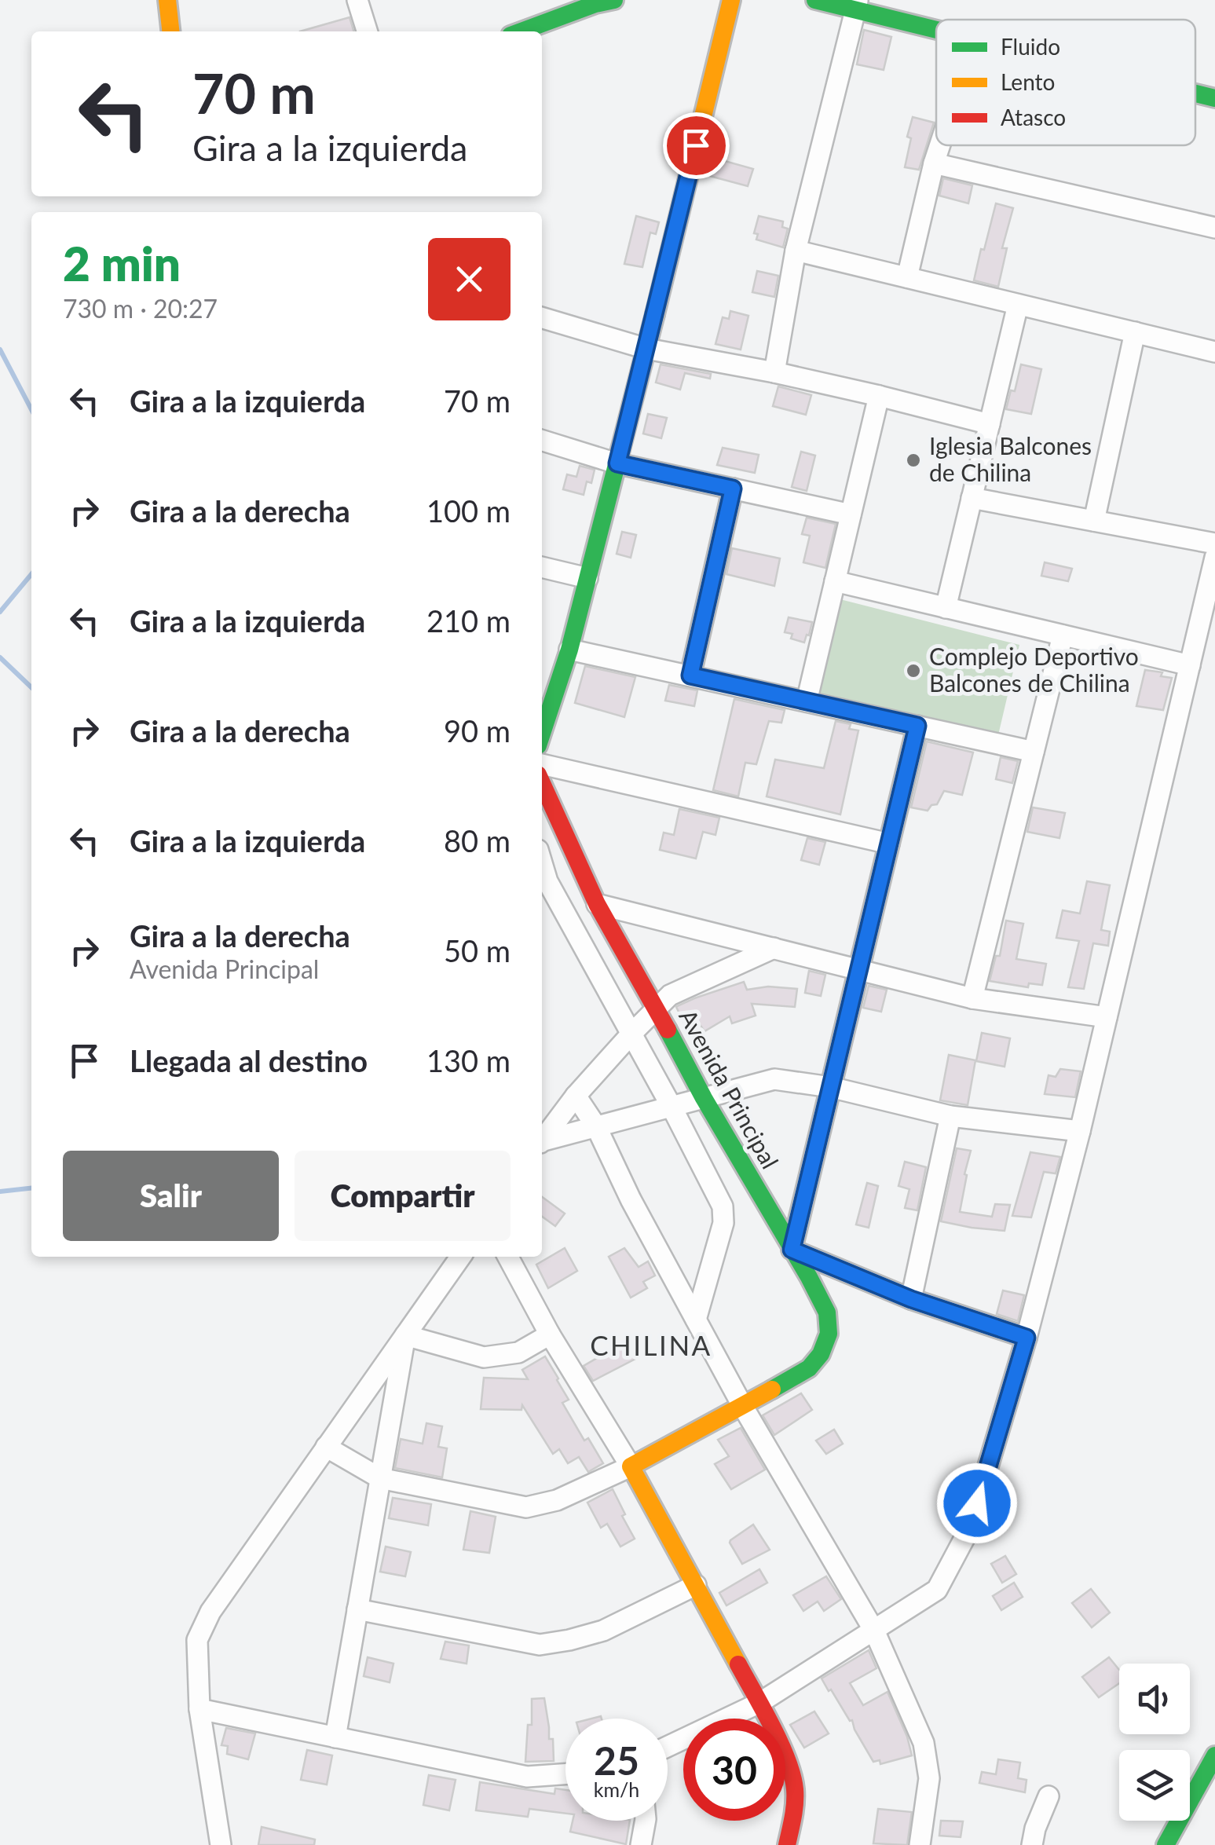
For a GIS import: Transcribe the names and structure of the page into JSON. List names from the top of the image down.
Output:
{
  "streets": {
    "street": ["Avenida Principal"]
  },
  "districts": ["CHILINA"],
  "places": ["Iglesia Balcones de Chilina", "Complejo Deportivo Balcones de Chilina"],
  "legend": ["Fluido", "Lento", "Atasco"],
  "page": {
    "turn": ["70 m", "Gira a la izquierda"],
    "heading": ["2 min", "730 m · 20:27"],
    "list": [
      {
        "name": "Gira a la izquierda",
        "value": "70 m"
      },
      {
        "name": "Gira a la derecha",
        "value": "100 m"
      },
      {
        "name": "Gira a la izquierda",
        "value": "210 m"
      },
      {
        "name": "Gira a la derecha",
        "value": "90 m"
      },
      {
        "name": "Gira a la izquierda",
        "value": "80 m"
      },
      {
        "name": "Gira a la derecha",
        "note": "Avenida Principal",
        "value": "50 m"
      },
      {
        "name": "Llegada al destino",
        "value": "130 m"
      }
    ],
    "buttons": ["Salir", "Compartir"],
    "speed": "25 km/h",
    "limit": "30"
  }
}
